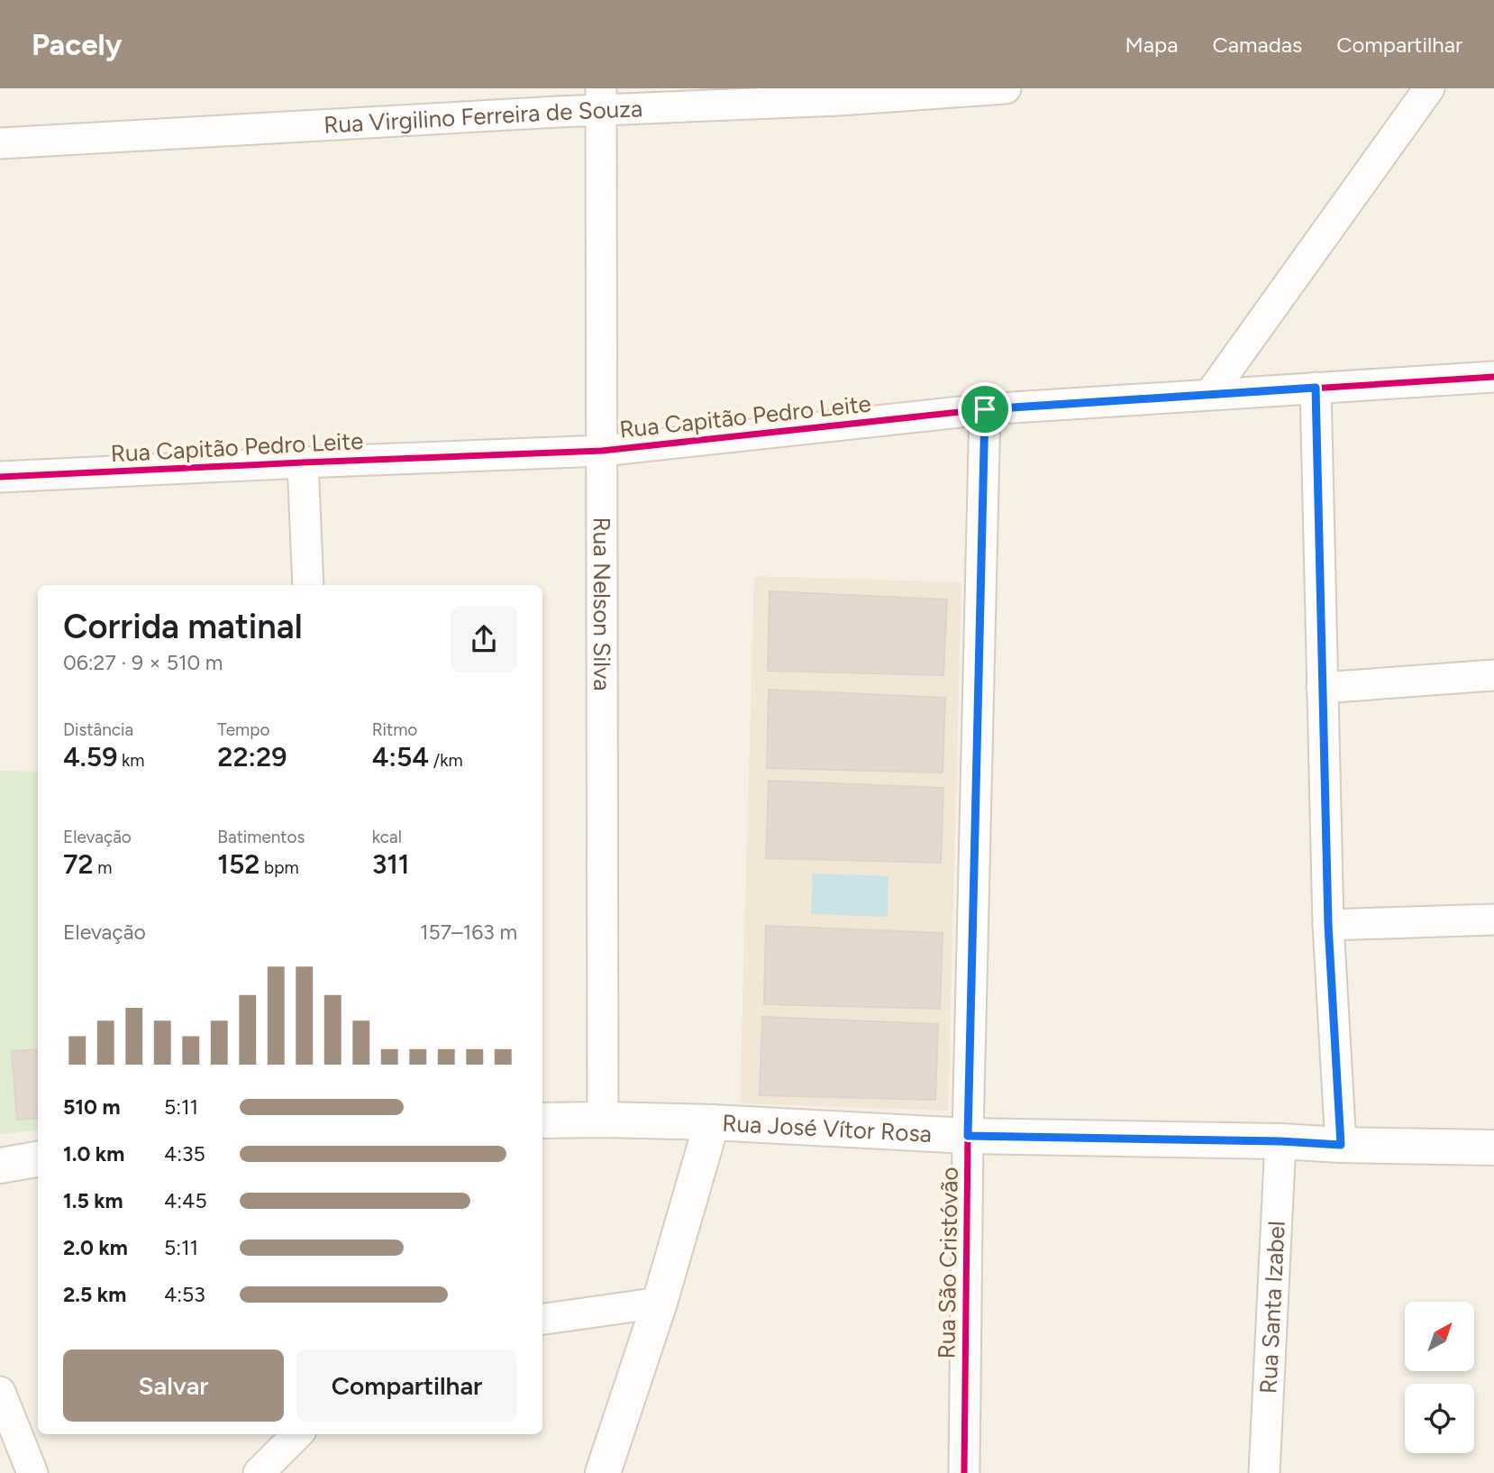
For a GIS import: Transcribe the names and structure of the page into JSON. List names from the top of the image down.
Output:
{
  "streets": {
    "main road": ["Rua José Vítor Rosa"],
    "street": [
      "Rua Virgilino Ferreira de Souza",
      "Rua Capitão Pedro Leite",
      "Rua Nelson Silva",
      "Rua São Cristóvão",
      "Rua Santa Izabel"
    ]
  },
  "crossings": [
    ["Rua Virgilino Ferreira de Souza", "Rua Nelson Silva"],
    ["Rua Capitão Pedro Leite", "Rua Nelson Silva"],
    ["Rua Capitão Pedro Leite", "Rua São Cristóvão"],
    ["Rua Nelson Silva", "Rua José Vítor Rosa"],
    ["Rua José Vítor Rosa", "Rua São Cristóvão"],
    ["Rua José Vítor Rosa", "Rua Santa Izabel"]
  ],
  "north": "top right",
  "page": {
    "header": "Pacely",
    "nav": ["Mapa", "Camadas", "Compartilhar"],
    "heading": ["Corrida matinal", "06:27 · 9 × 510 m"],
    "stats": [
      ["Distância", "4.59 km"],
      ["Tempo", "22:29"],
      ["Ritmo", "4:54 /km"],
      ["Elevação", "72 m"],
      ["Batimentos", "152 bpm"],
      ["kcal", "311"]
    ],
    "chart": ["Elevação", "157–163 m"],
    "list": [
      {
        "name": "510 m",
        "note": "5:11"
      },
      {
        "name": "1.0 km",
        "note": "4:35"
      },
      {
        "name": "1.5 km",
        "note": "4:45"
      },
      {
        "name": "2.0 km",
        "note": "5:11"
      },
      {
        "name": "2.5 km",
        "note": "4:53"
      }
    ],
    "buttons": ["Salvar", "Compartilhar"]
  }
}
